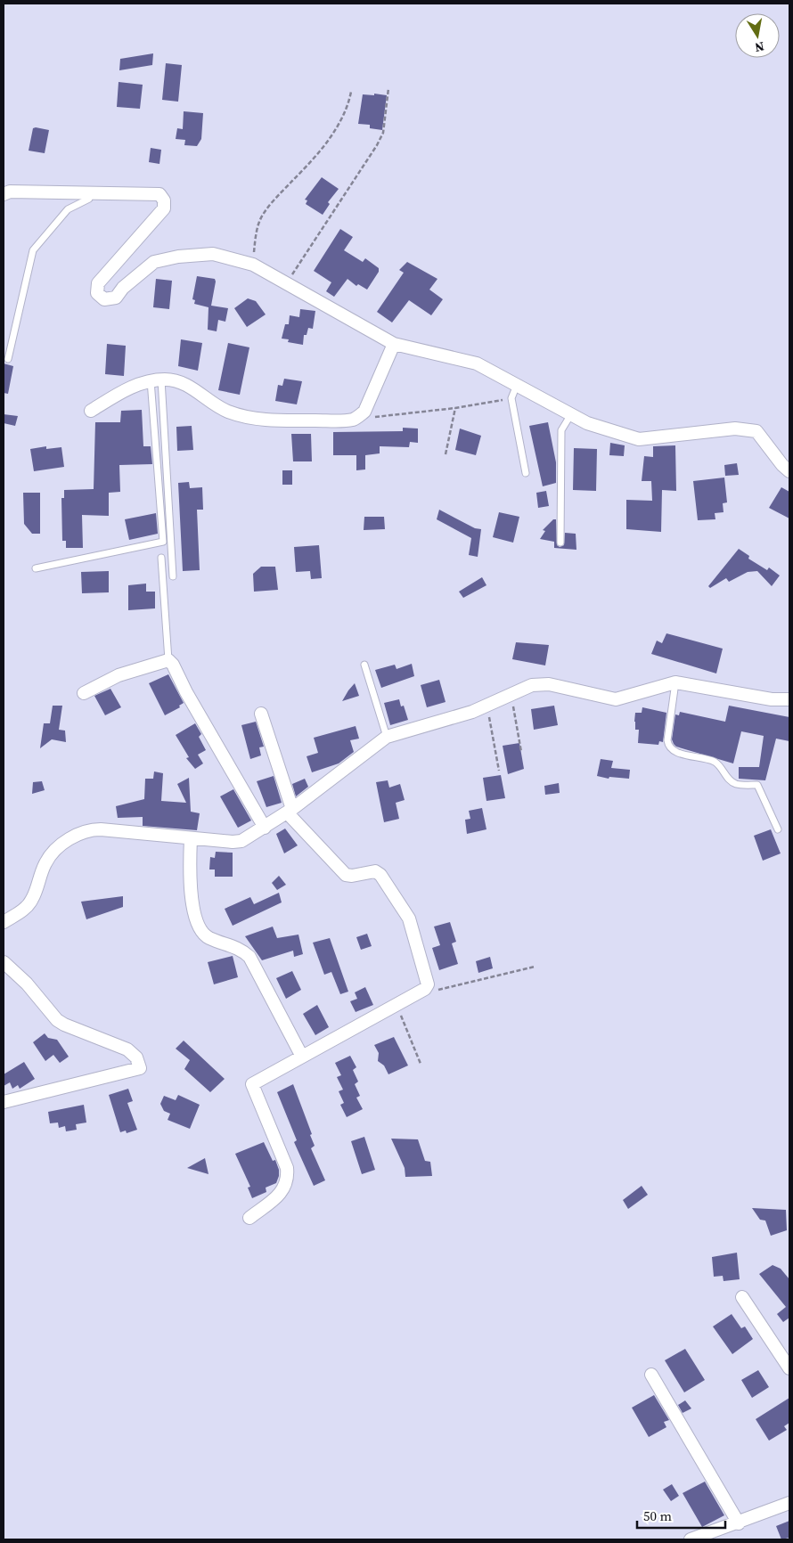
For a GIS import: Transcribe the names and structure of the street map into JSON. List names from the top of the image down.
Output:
{
  "scale_bar": "50 m",
  "north": "bottom"
}
